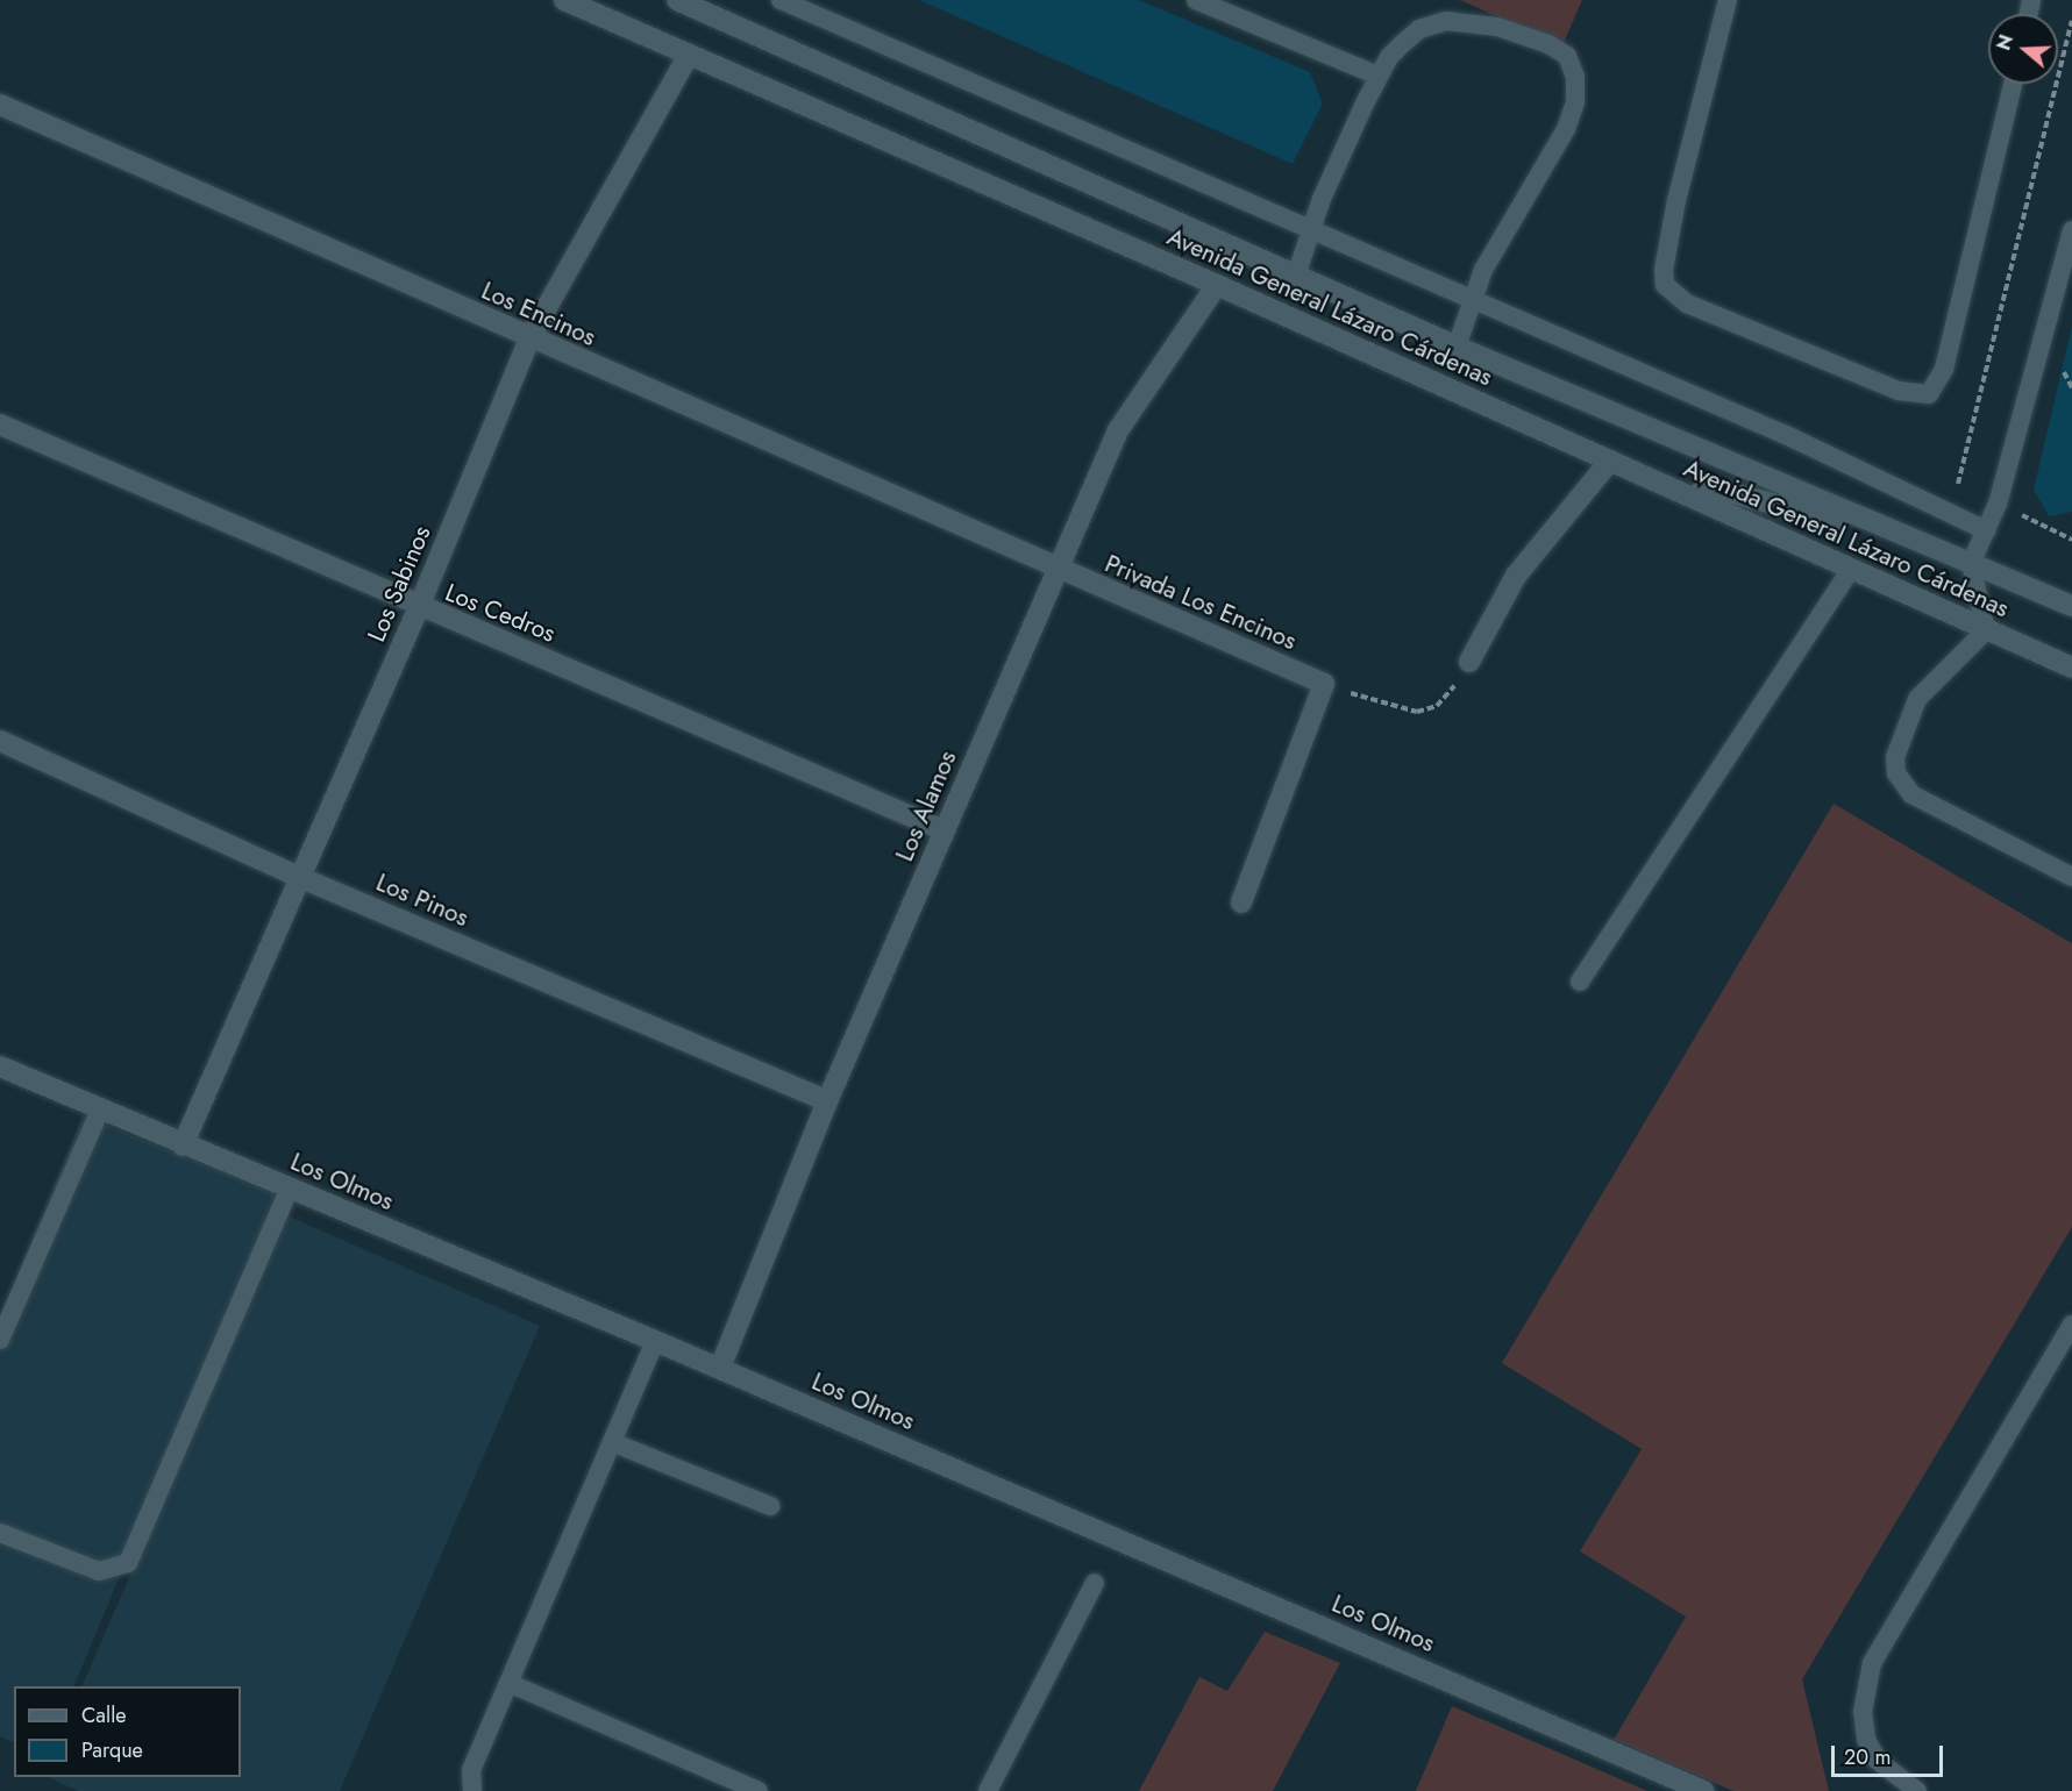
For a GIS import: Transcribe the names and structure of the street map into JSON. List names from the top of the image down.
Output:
{
  "streets": {
    "street": [
      "Avenida General Lázaro Cárdenas",
      "Los Encinos",
      "Los Sabinos",
      "Privada Los Encinos",
      "Los Cedros",
      "Los Alamos",
      "Los Pinos",
      "Los Olmos"
    ]
  },
  "crossings": [
    ["Avenida General Lázaro Cárdenas", "Los Sabinos"],
    ["Avenida General Lázaro Cárdenas", "Los Alamos"],
    ["Los Encinos", "Los Sabinos"],
    ["Los Encinos", "Privada Los Encinos"],
    ["Los Encinos", "Los Alamos"],
    ["Los Sabinos", "Los Cedros"],
    ["Los Sabinos", "Los Pinos"],
    ["Los Sabinos", "Los Olmos"],
    ["Privada Los Encinos", "Los Alamos"],
    ["Los Cedros", "Los Alamos"],
    ["Los Alamos", "Los Pinos"],
    ["Los Alamos", "Los Olmos"]
  ],
  "legend": ["Calle", "Parque"],
  "scale_bar": "20 m",
  "north": "left"
}
